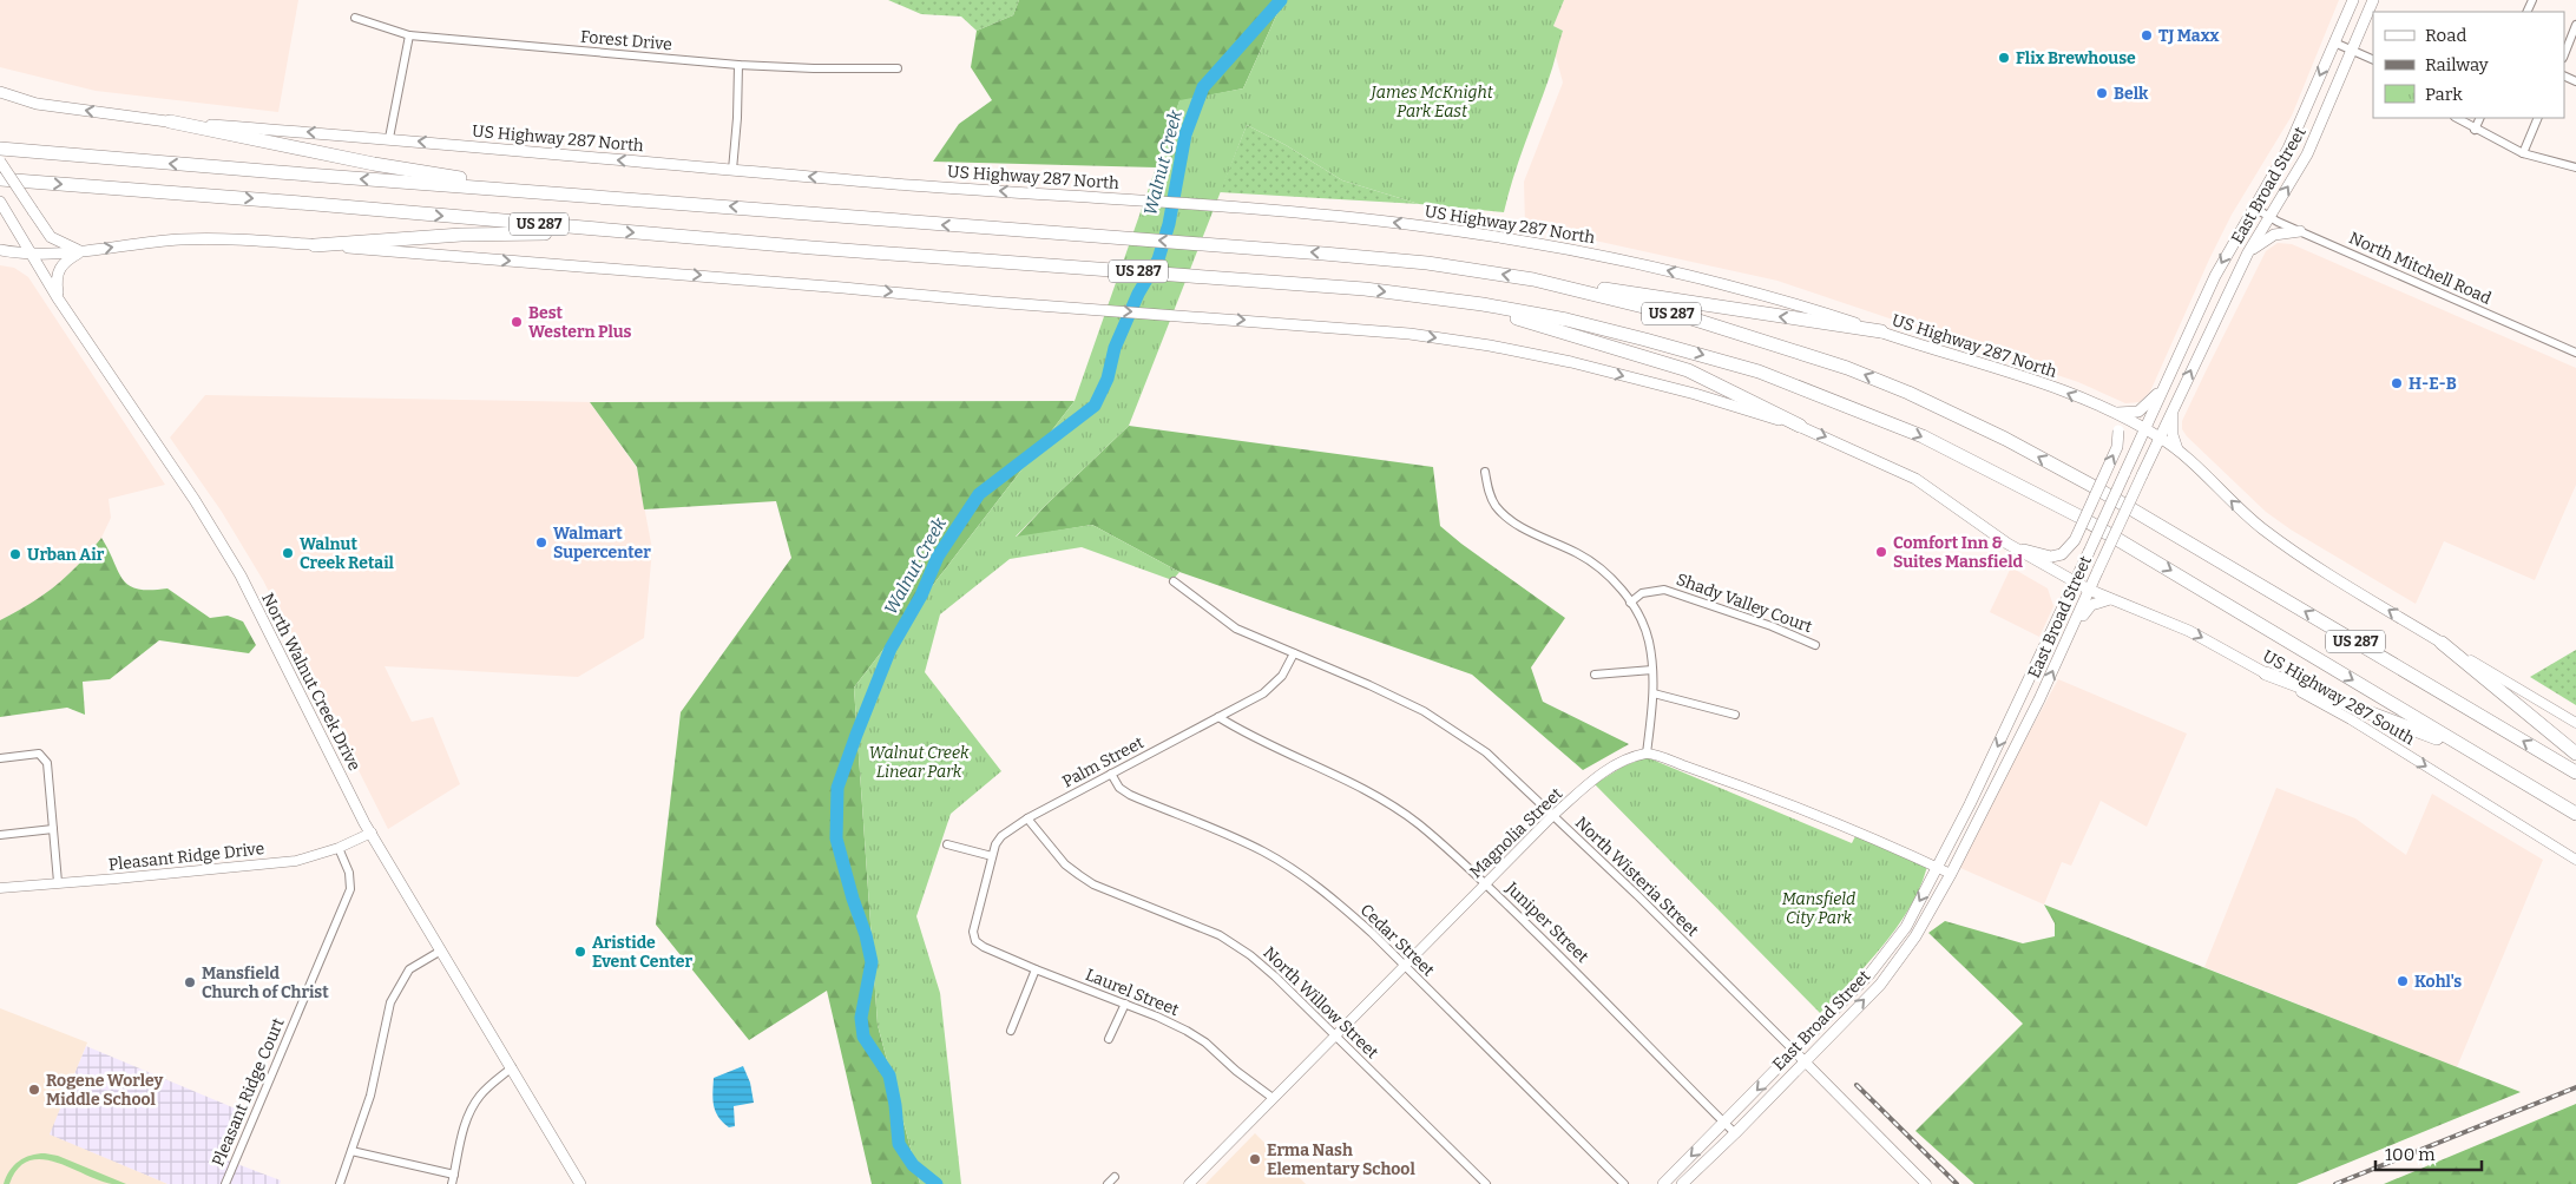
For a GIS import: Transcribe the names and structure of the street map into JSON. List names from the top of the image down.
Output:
{
  "streets": {
    "highway": ["US 287"],
    "main road": [
      "US Highway 287 North",
      "East Broad Street",
      "North Walnut Creek Drive",
      "US Highway 287 South"
    ],
    "street": [
      "Forest Drive",
      "North Mitchell Road",
      "Shady Valley Court",
      "Palm Street",
      "Magnolia Street",
      "Pleasant Ridge Drive",
      "North Wisteria Street",
      "Juniper Street",
      "Cedar Street",
      "Laurel Street",
      "North Willow Street",
      "Pleasant Ridge Court"
    ]
  },
  "crossings": [
    ["US Highway 287 North", "East Broad Street"],
    ["East Broad Street", "North Mitchell Road"],
    ["East Broad Street", "US Highway 287 South"],
    ["East Broad Street", "North Wisteria Street"],
    ["East Broad Street", "Juniper Street"],
    ["North Walnut Creek Drive", "Pleasant Ridge Drive"],
    ["Palm Street", "North Wisteria Street"],
    ["Palm Street", "Juniper Street"],
    ["Palm Street", "Cedar Street"],
    ["Palm Street", "Laurel Street"],
    ["Palm Street", "North Willow Street"],
    ["Magnolia Street", "North Wisteria Street"],
    ["Magnolia Street", "Juniper Street"],
    ["Magnolia Street", "Cedar Street"],
    ["Magnolia Street", "Laurel Street"],
    ["Magnolia Street", "North Willow Street"],
    ["Pleasant Ridge Drive", "Pleasant Ridge Court"]
  ],
  "one_way": ["US Highway 287 North", "US Highway 287 South"],
  "water": ["Walnut Creek"],
  "parks": ["James McKnight Park East", "Walnut Creek Linear Park", "Mansfield City Park"],
  "places": [
    "TJ Maxx",
    "Flix Brewhouse",
    "Belk",
    "Best Western Plus",
    "H-E-B",
    "Walmart Supercenter",
    "Comfort Inn & Suites Mansfield",
    "Walnut Creek Retail",
    "Urban Air",
    "Aristide Event Center",
    "Kohl's",
    "Mansfield Church of Christ",
    "Rogene Worley Middle School",
    "Erma Nash Elementary School"
  ],
  "legend": ["Road", "Railway", "Park"],
  "scale_bar": "100 m"
}
